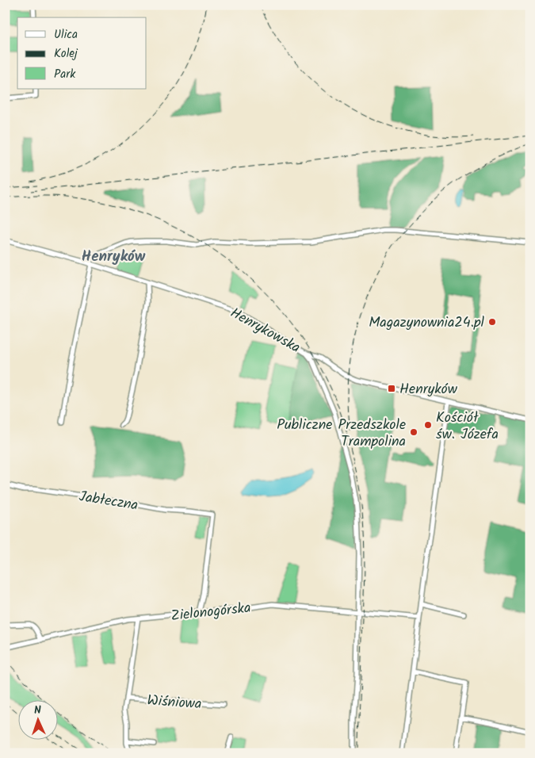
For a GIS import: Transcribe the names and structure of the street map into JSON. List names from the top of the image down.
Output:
{
  "streets": {
    "street": [
      "Henrykowska",
      "Jabłeczna",
      "Zielonogórska",
      "Wiśniowa"
    ]
  },
  "crossings": [
    ["Jabłeczna", "Zielonogórska"],
    ["Zielonogórska", "Wiśniowa"]
  ],
  "districts": ["Henryków"],
  "places": {
    "other": ["Magazynownia24.pl", "Kościół św. Józefa", "Publiczne Przedszkole Trampolina"],
    "transit": ["Henryków"]
  },
  "legend": ["Ulica", "Kolej", "Park"],
  "north": "top"
}
